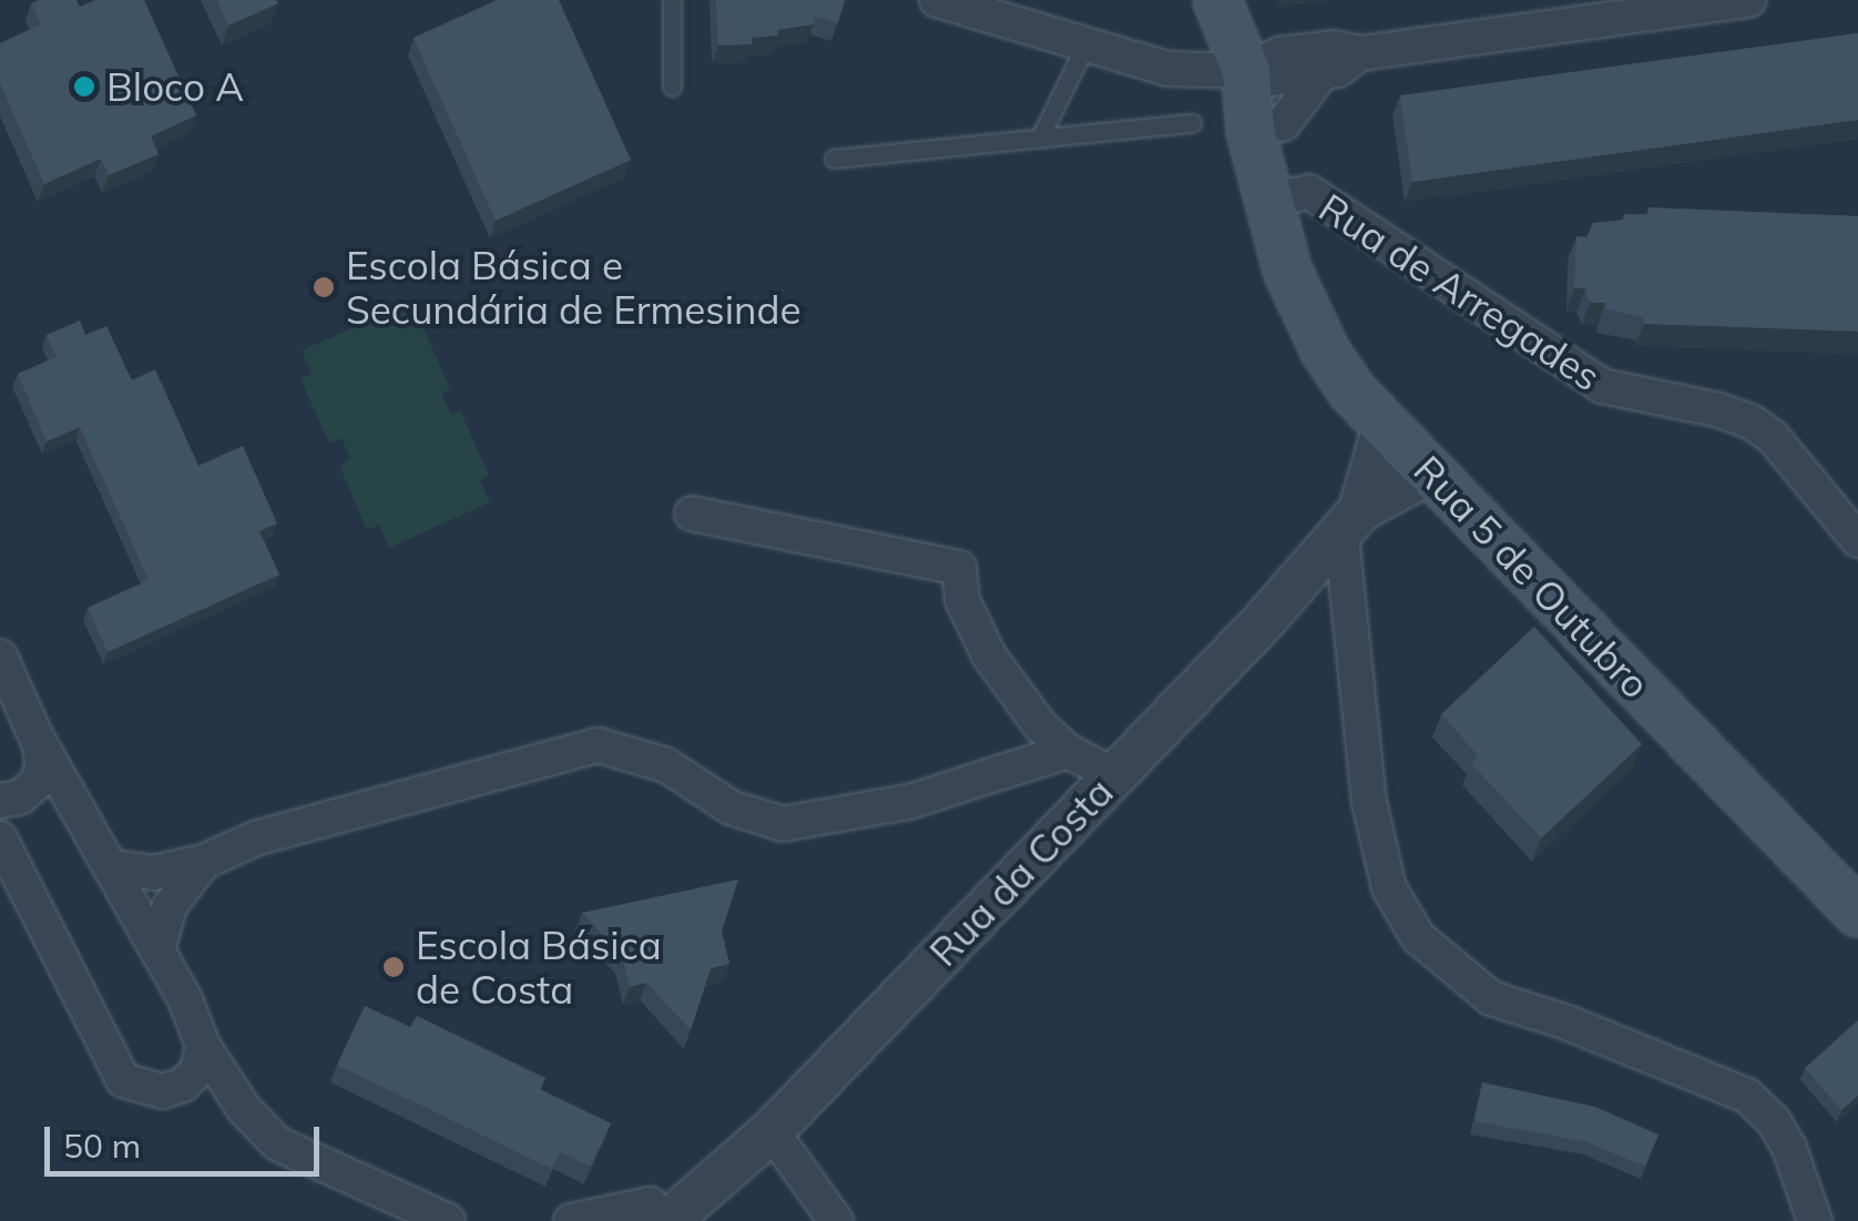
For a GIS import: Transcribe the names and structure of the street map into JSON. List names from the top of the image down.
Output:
{
  "streets": {
    "main road": ["Rua 5 de Outubro"],
    "street": ["Rua de Arregades", "Rua da Costa"]
  },
  "crossings": [
    ["Rua de Arregades", "Rua 5 de Outubro"],
    ["Rua 5 de Outubro", "Rua da Costa"]
  ],
  "places": ["Bloco A", "Escola Básica e Secundária de Ermesinde", "Escola Básica de Costa"],
  "scale_bar": "50 m"
}
